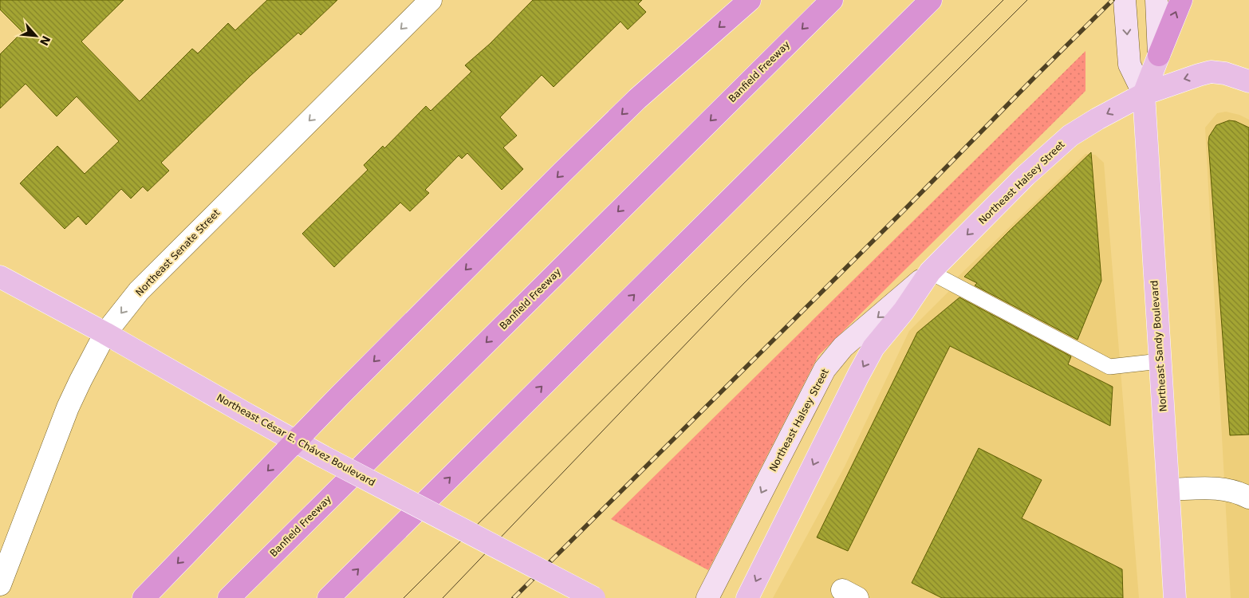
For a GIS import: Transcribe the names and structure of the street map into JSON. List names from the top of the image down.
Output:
{
  "streets": {
    "highway": ["Banfield Freeway"],
    "main road": ["Northeast Halsey Street", "Northeast Sandy Boulevard", "Northeast César E. Chávez Boulevard"],
    "street": ["Northeast Senate Street"]
  },
  "crossings": [
    ["Northeast Halsey Street", "Northeast Sandy Boulevard"],
    ["Northeast Senate Street", "Northeast César E. Chávez Boulevard"]
  ],
  "one_way": ["Northeast Halsey Street", "Northeast Senate Street"],
  "north": "bottom right"
}
